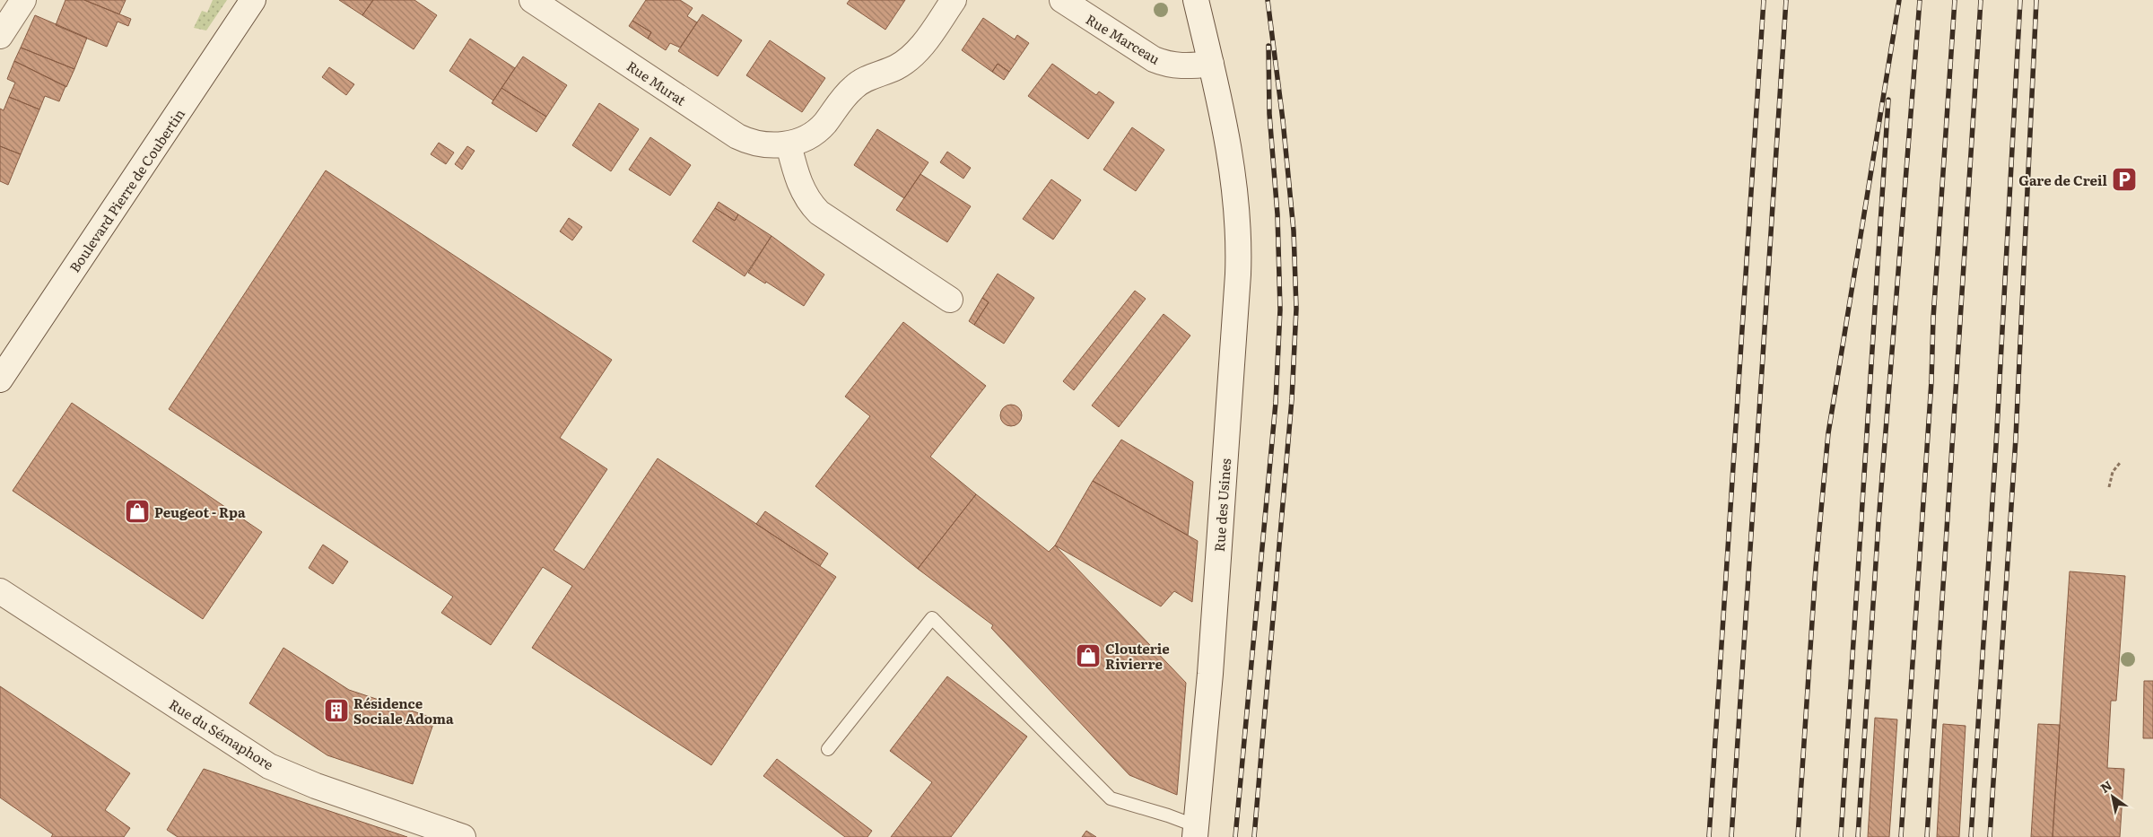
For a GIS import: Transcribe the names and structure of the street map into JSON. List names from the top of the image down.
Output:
{
  "streets": {
    "street": [
      "Rue Marceau",
      "Rue Murat",
      "Boulevard Pierre de Coubertin",
      "Rue des Usines",
      "Rue du Sémaphore"
    ]
  },
  "crossings": [
    ["Rue Marceau", "Rue des Usines"]
  ],
  "places": {
    "parking": ["Gare de Creil"],
    "shop": ["Peugeot - Rpa", "Clouterie Rivierre"],
    "building": ["Résidence Sociale Adoma"]
  },
  "north": "top left"
}
